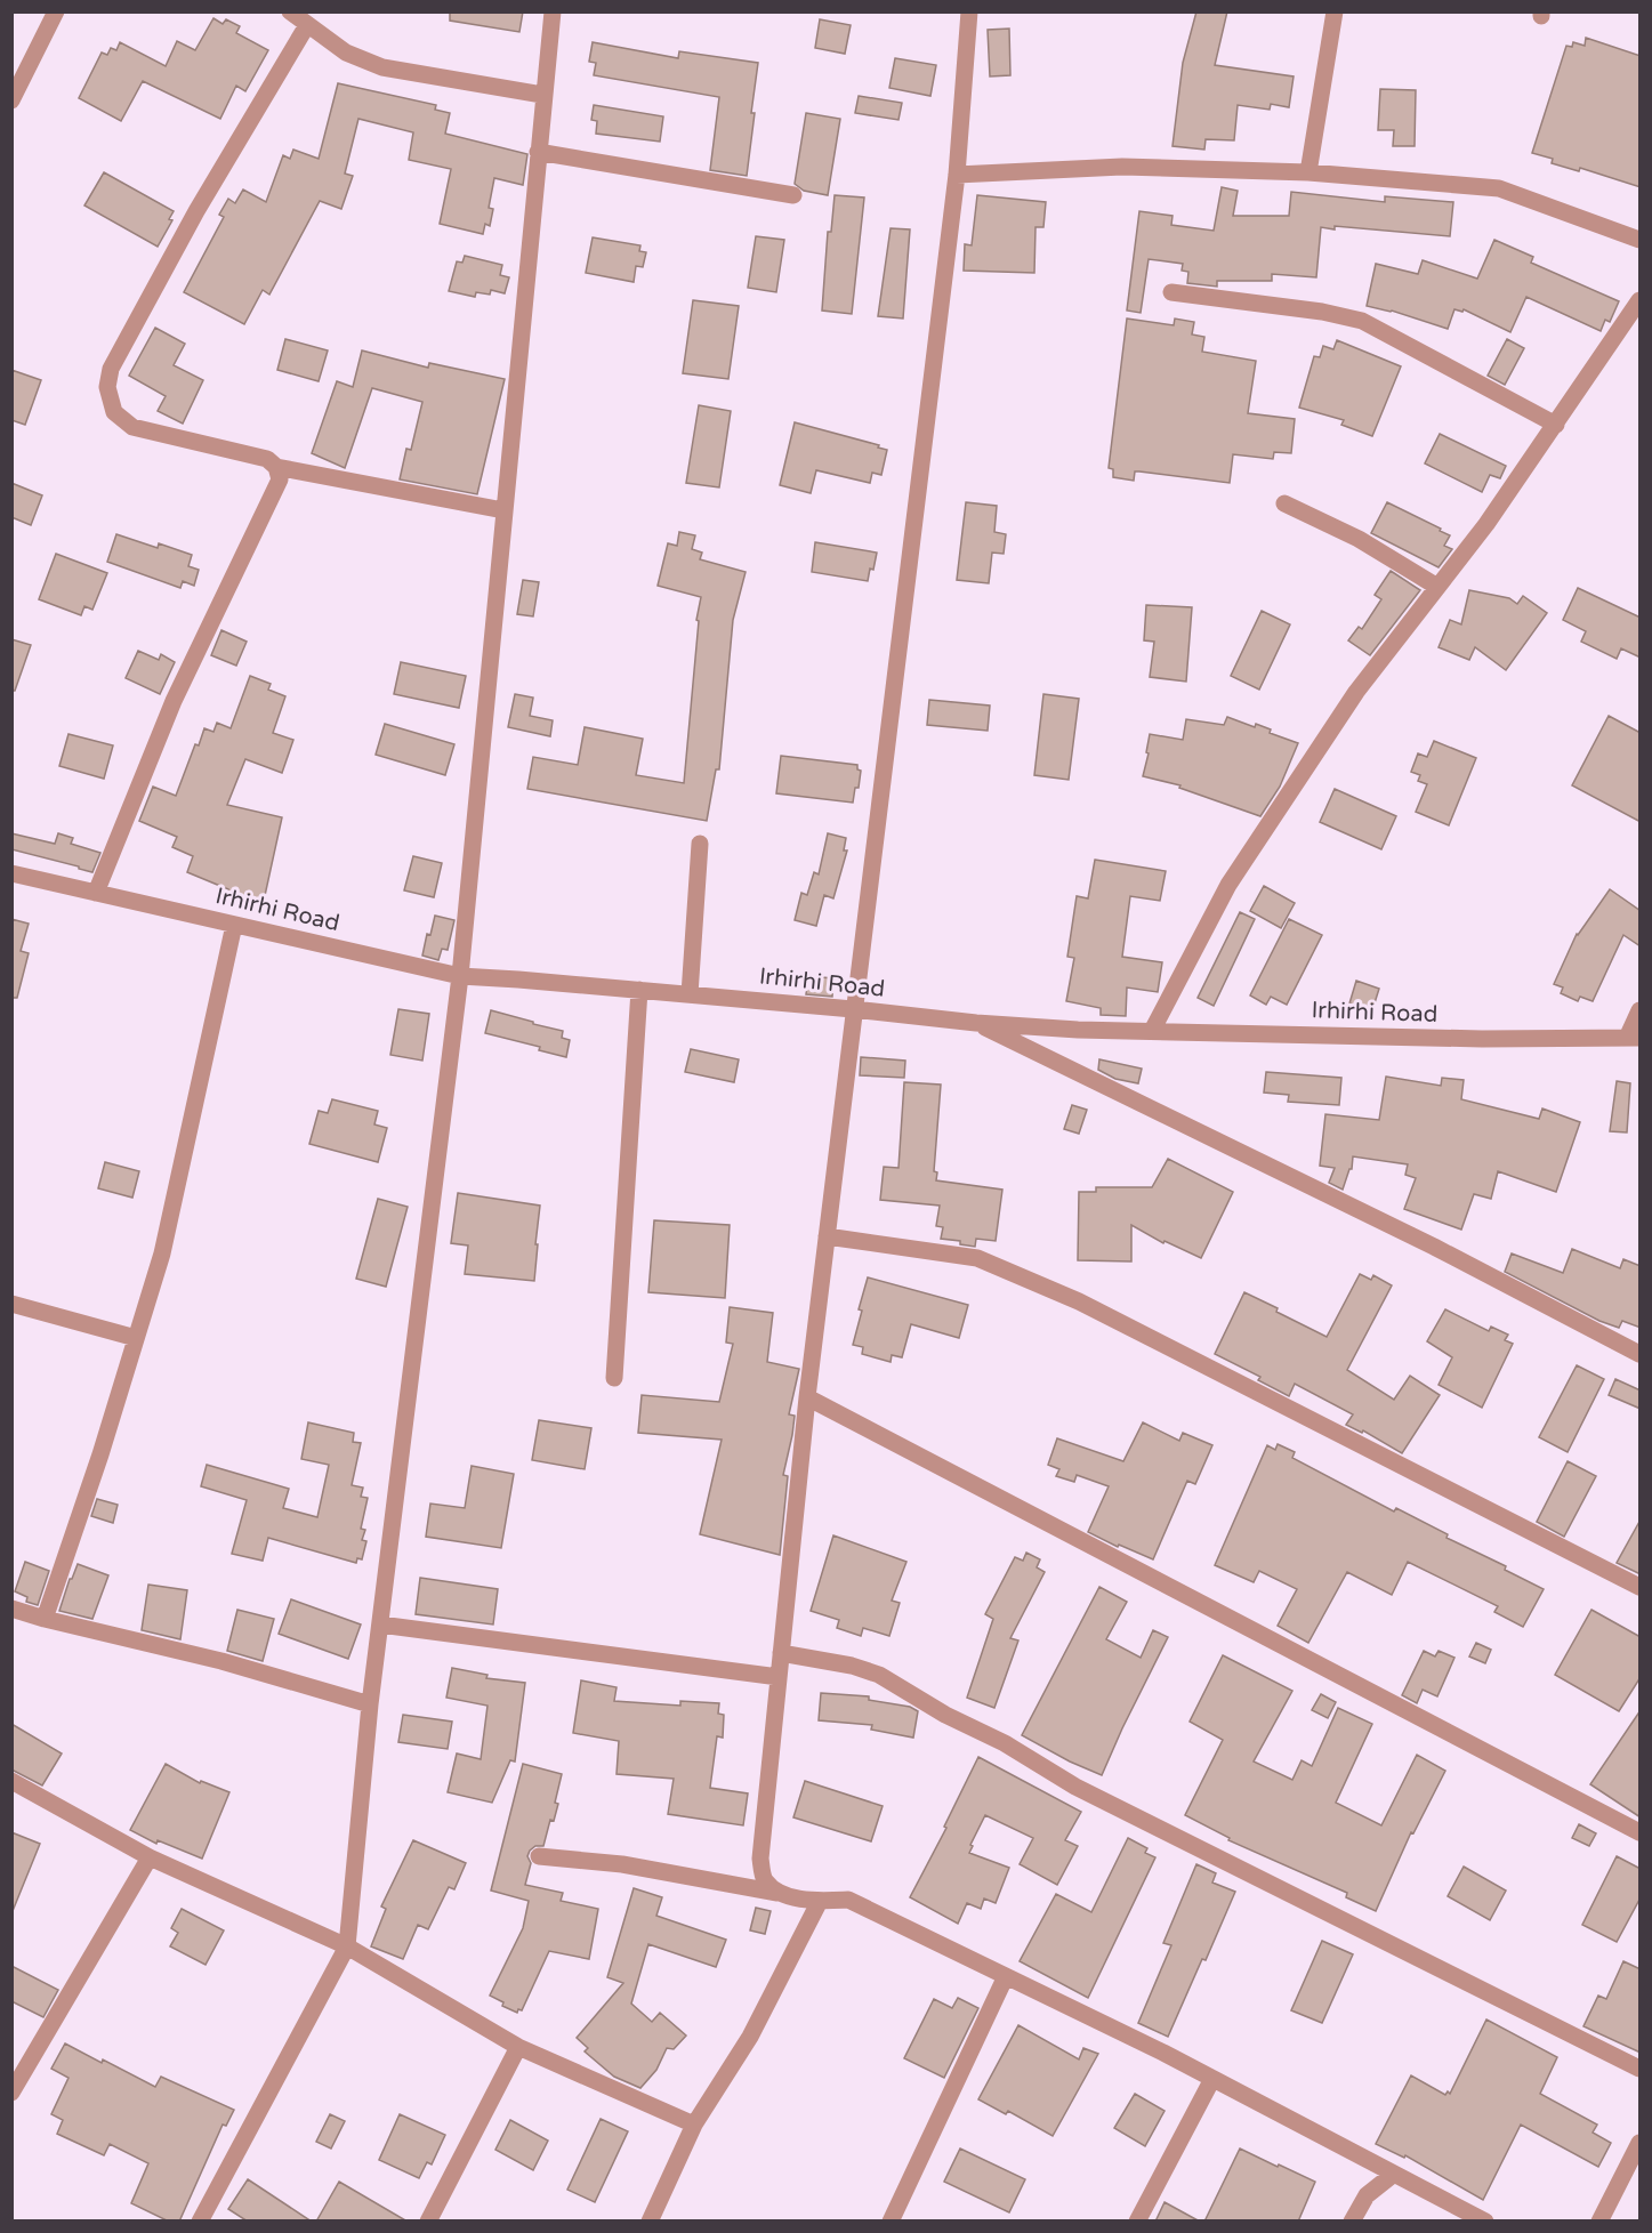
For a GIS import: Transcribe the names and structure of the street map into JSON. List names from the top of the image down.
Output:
{
  "streets": {
    "street": ["Irhirhi Road"]
  }
}
